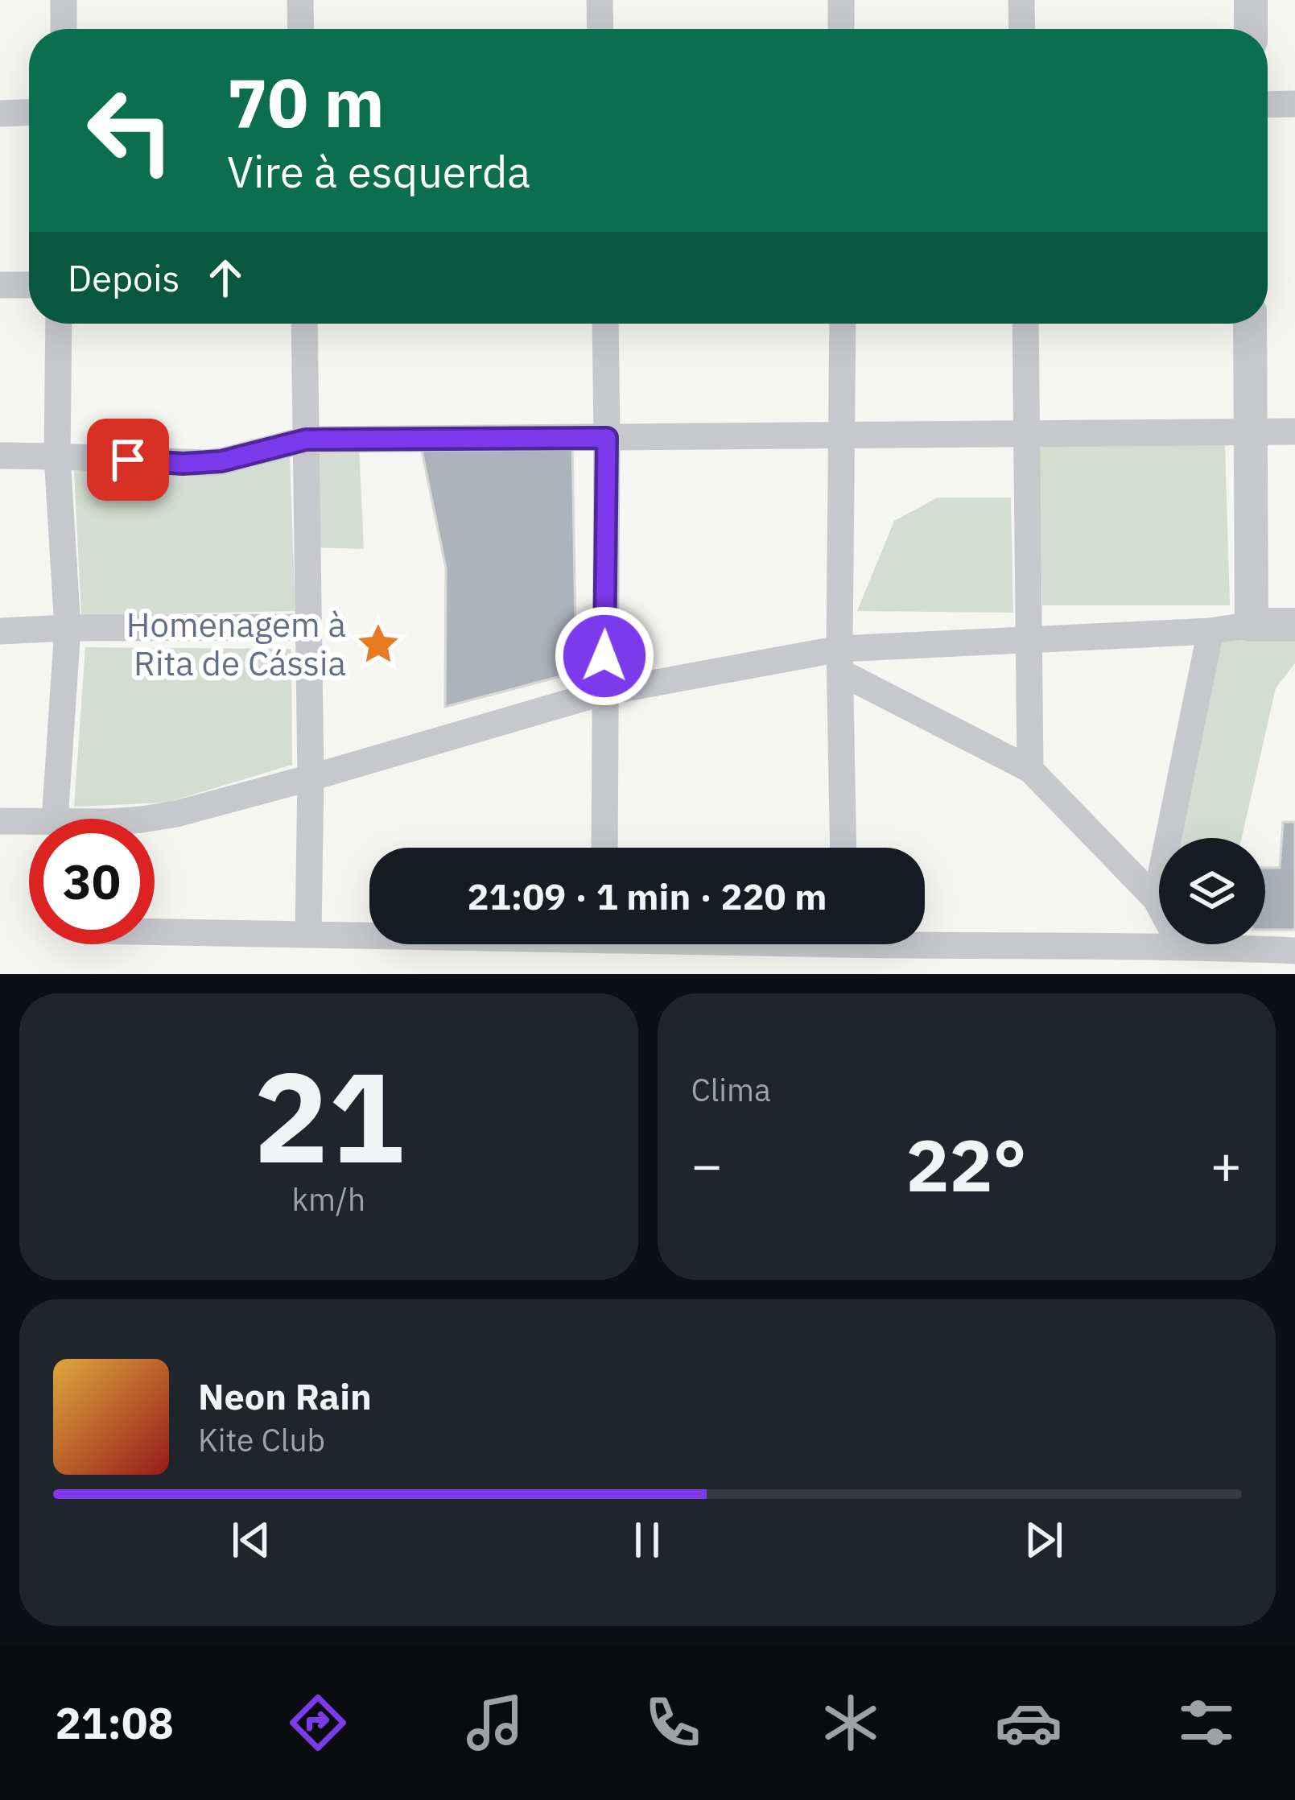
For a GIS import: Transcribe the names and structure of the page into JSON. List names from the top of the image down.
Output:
{
  "places": {
    "place": ["Homenagem à Rita de Cássia"]
  },
  "page": {
    "turn": ["70 m", "Vire à esquerda"],
    "then": "Depois",
    "limit": "30",
    "trip": "21:09 · 1 min · 220 m",
    "tile": [
      ["21", "km/h"],
      "Clima"
    ],
    "heat": ["−", "22°", "+"],
    "song": ["Neon Rain", "Kite Club"],
    "tabs": "21:08"
  }
}
